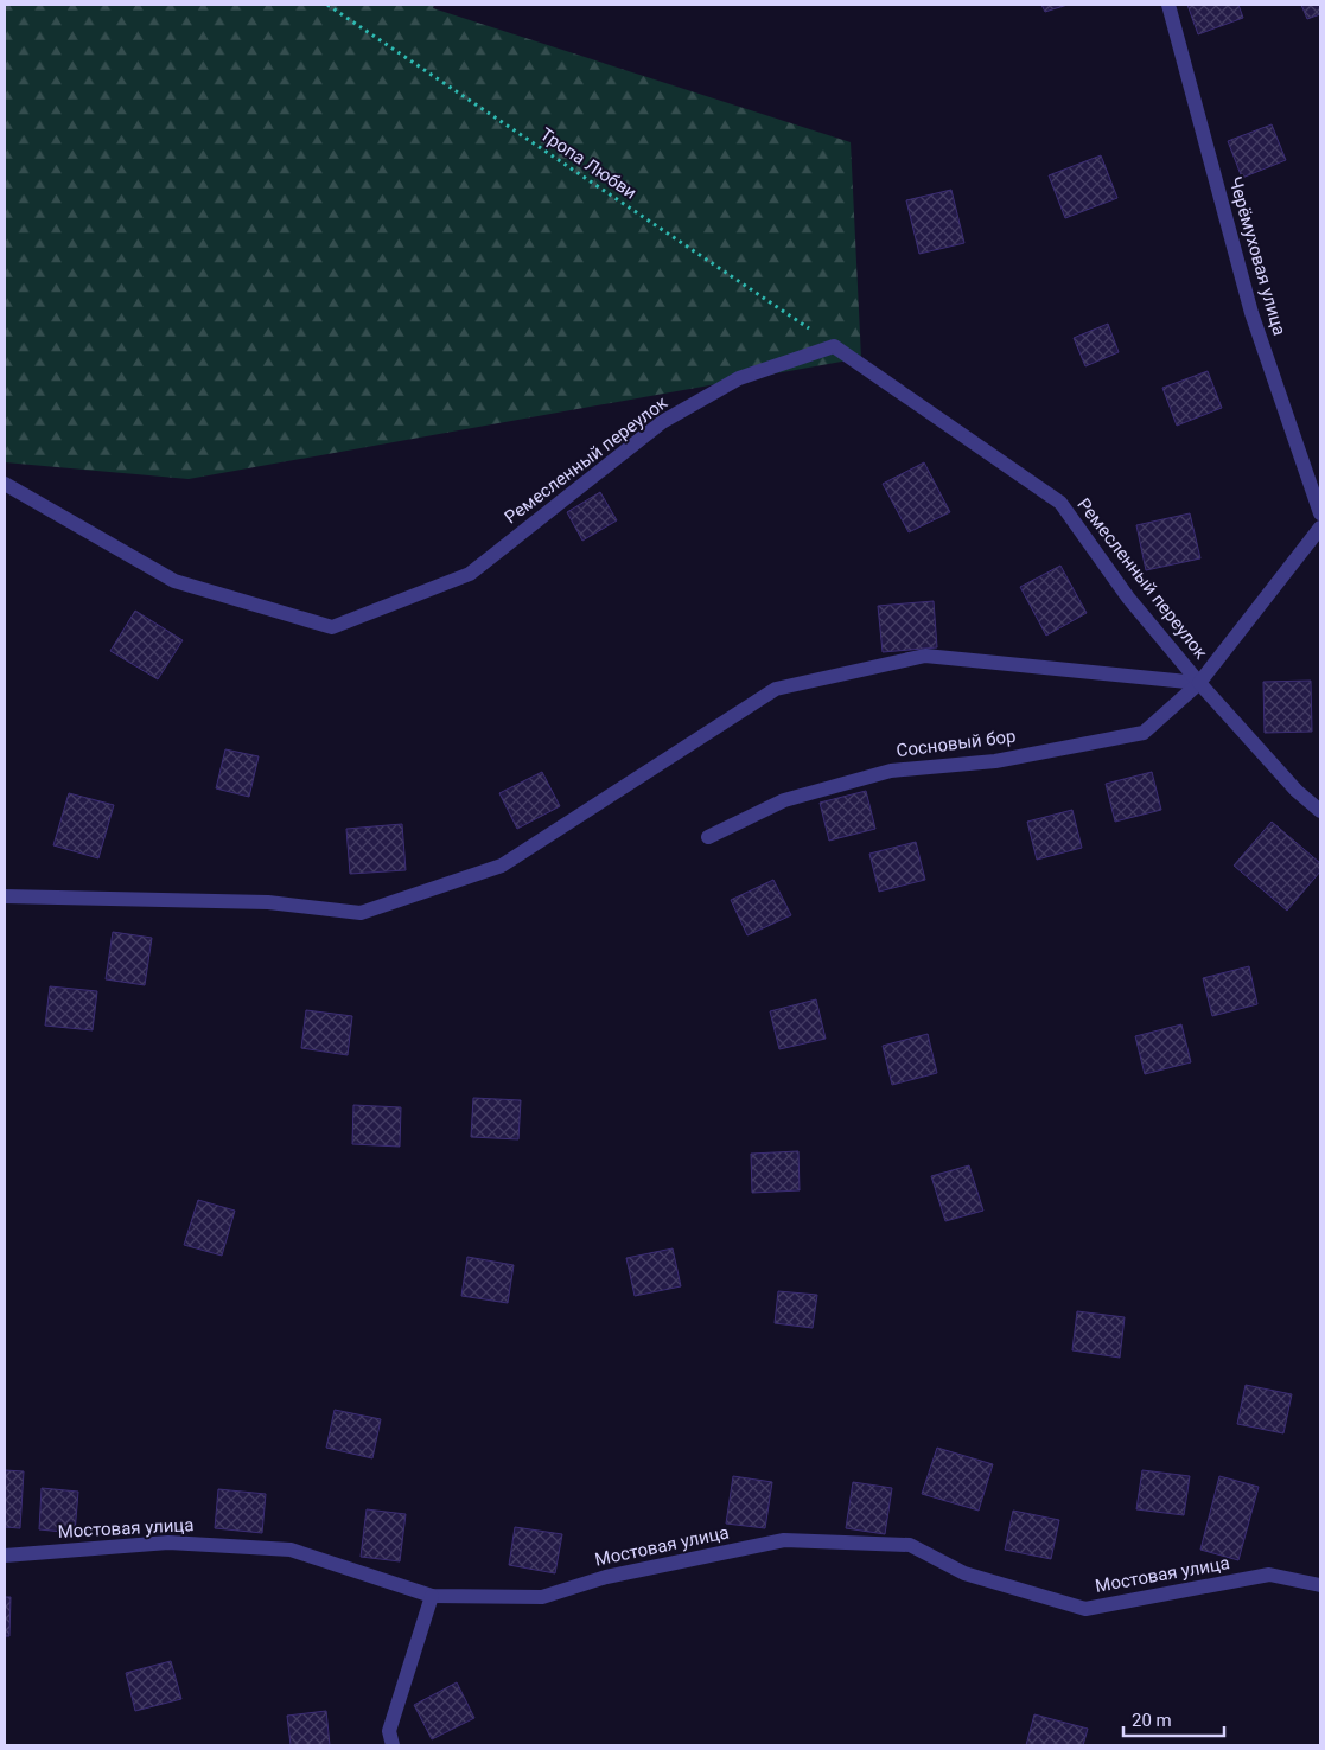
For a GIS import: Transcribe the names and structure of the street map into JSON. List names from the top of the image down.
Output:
{
  "streets": {
    "street": [
      "Черёмуховая улица",
      "Ремесленный переулок",
      "Сосновый бор",
      "Мостовая улица"
    ],
    "path": ["Тропа Любви"]
  },
  "crossings": [
    ["Тропа Любви", "Ремесленный переулок"],
    ["Ремесленный переулок", "Сосновый бор"]
  ],
  "scale_bar": "20 m"
}
